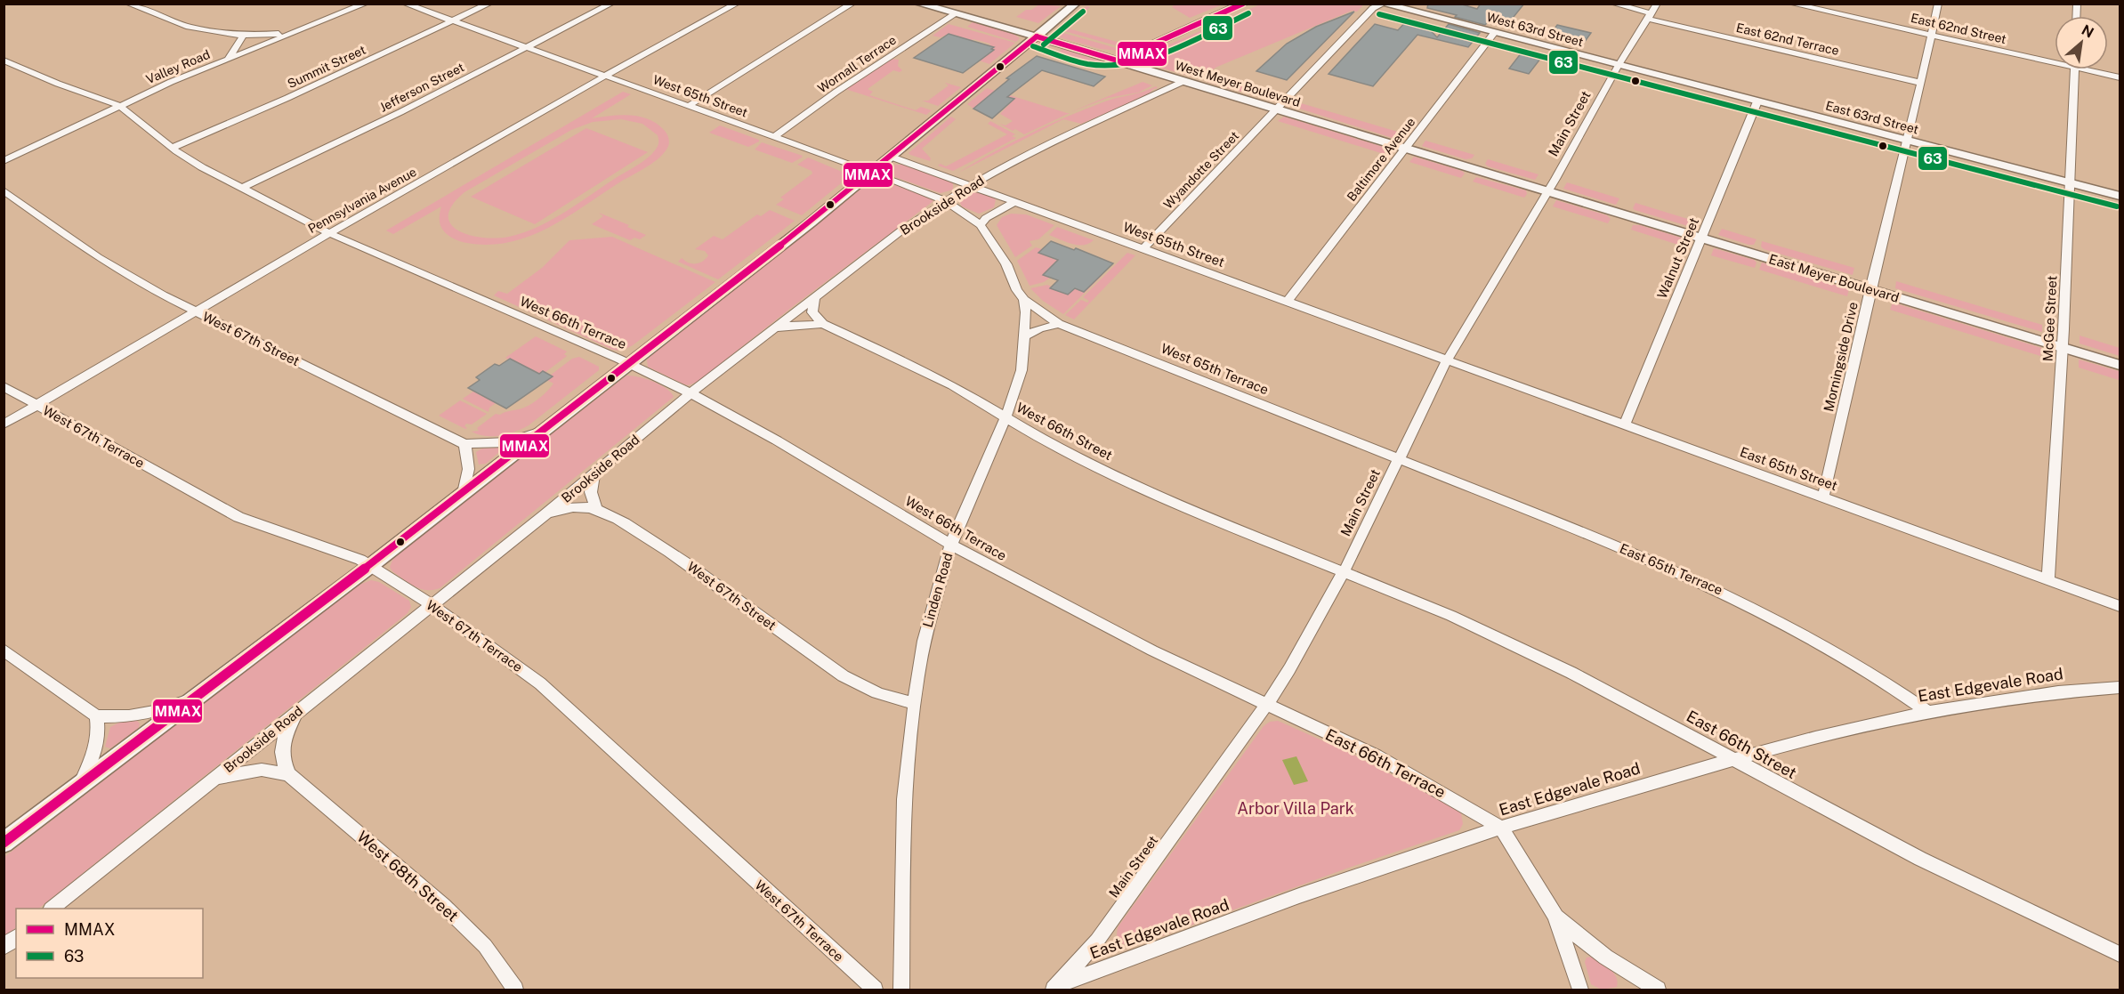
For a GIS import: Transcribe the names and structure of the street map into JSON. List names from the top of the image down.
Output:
{
  "streets": {
    "main road": [
      "West 63rd Street",
      "West Meyer Boulevard",
      "East 63rd Street",
      "East Meyer Boulevard"
    ],
    "street": [
      "East 62nd Street",
      "East 62nd Terrace",
      "Wornall Terrace",
      "Valley Road",
      "Summit Street",
      "Jefferson Street",
      "West 65th Street",
      "Main Street",
      "Baltimore Avenue",
      "Wyandotte Street",
      "Pennsylvania Avenue",
      "Brookside Road",
      "Walnut Street",
      "McGee Street",
      "West 66th Terrace",
      "West 67th Street",
      "Morningside Drive",
      "West 65th Terrace",
      "West 66th Street",
      "West 67th Terrace",
      "East 65th Street",
      "East 65th Terrace",
      "Linden Road",
      "East Edgevale Road",
      "East 66th Street",
      "East 66th Terrace",
      "West 68th Street"
    ]
  },
  "crossings": [
    ["East 62nd Street", "Morningside Drive"],
    ["West 63rd Street", "East 63rd Street"],
    ["West 63rd Street", "Main Street"],
    ["West 63rd Street", "Baltimore Avenue"],
    ["West 63rd Street", "Wyandotte Street"],
    ["East 62nd Terrace", "Main Street"],
    ["East 62nd Terrace", "Morningside Drive"],
    ["Wornall Terrace", "West Meyer Boulevard"],
    ["Wornall Terrace", "West 65th Street"],
    ["Valley Road", "West 66th Terrace"],
    ["Summit Street", "West 65th Street"],
    ["Summit Street", "West 66th Terrace"],
    ["West Meyer Boulevard", "Main Street"],
    ["West Meyer Boulevard", "Baltimore Avenue"],
    ["West Meyer Boulevard", "Wyandotte Street"],
    ["West Meyer Boulevard", "Brookside Road"],
    ["West Meyer Boulevard", "East Meyer Boulevard"],
    ["Jefferson Street", "West 65th Street"],
    ["Jefferson Street", "West 66th Terrace"],
    ["West 65th Street", "Main Street"],
    ["West 65th Street", "Baltimore Avenue"],
    ["West 65th Street", "Wyandotte Street"],
    ["West 65th Street", "Pennsylvania Avenue"],
    ["West 65th Street", "Brookside Road"],
    ["West 65th Street", "East 65th Street"],
    ["West 65th Street", "Linden Road"],
    ["East 63rd Street", "Main Street"],
    ["East 63rd Street", "Walnut Street"],
    ["East 63rd Street", "McGee Street"],
    ["East 63rd Street", "Morningside Drive"],
    ["Main Street", "East Meyer Boulevard"],
    ["Main Street", "West 66th Terrace"],
    ["Main Street", "West 65th Terrace"],
    ["Main Street", "West 66th Street"],
    ["Main Street", "East 65th Street"],
    ["Main Street", "East 65th Terrace"],
    ["Main Street", "East Edgevale Road"],
    ["Main Street", "East 66th Street"],
    ["Main Street", "East 66th Terrace"],
    ["Pennsylvania Avenue", "West 66th Terrace"],
    ["Pennsylvania Avenue", "West 67th Street"],
    ["Pennsylvania Avenue", "West 67th Terrace"],
    ["Brookside Road", "West 66th Terrace"],
    ["Brookside Road", "West 67th Street"],
    ["Brookside Road", "West 66th Street"],
    ["Brookside Road", "West 67th Terrace"],
    ["Walnut Street", "East Meyer Boulevard"],
    ["Walnut Street", "East 65th Street"],
    ["East Meyer Boulevard", "McGee Street"],
    ["East Meyer Boulevard", "Morningside Drive"],
    ["McGee Street", "East 65th Street"],
    ["West 66th Terrace", "Linden Road"],
    ["West 66th Terrace", "East 66th Terrace"],
    ["West 67th Street", "Linden Road"],
    ["Morningside Drive", "East 65th Street"],
    ["West 65th Terrace", "East 65th Terrace"],
    ["West 65th Terrace", "Linden Road"],
    ["West 66th Street", "Linden Road"],
    ["West 66th Street", "East 66th Street"],
    ["East 65th Terrace", "East Edgevale Road"],
    ["East Edgevale Road", "East 66th Street"],
    ["East Edgevale Road", "East 66th Terrace"]
  ],
  "parks": ["Arbor Villa Park"],
  "lines": ["transit line MMAX", "transit line 63"],
  "legend": ["MMAX", "63"],
  "north": "top right"
}
